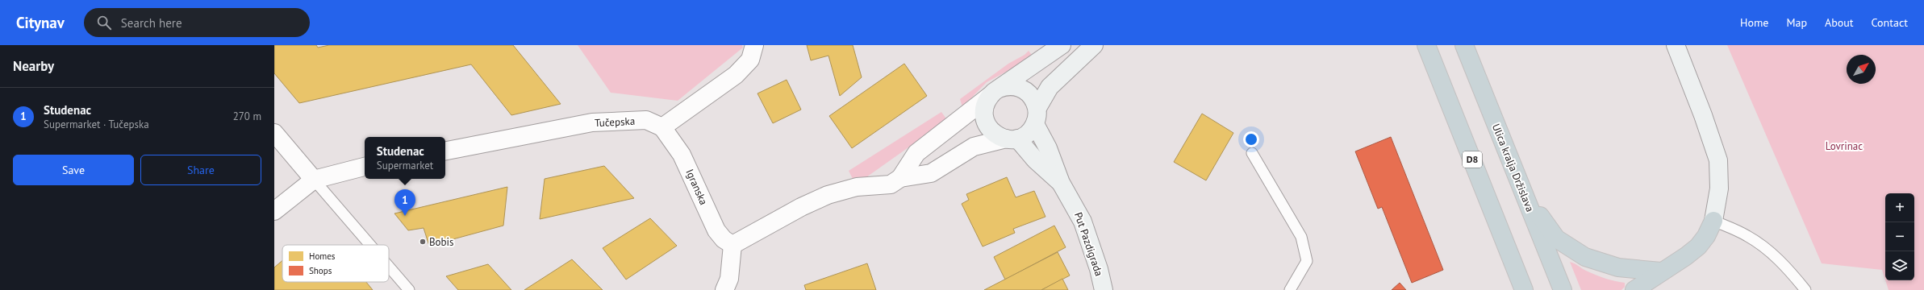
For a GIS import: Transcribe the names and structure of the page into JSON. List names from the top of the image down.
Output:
{
  "streets": {
    "highway": ["D8", "Ulica kralja Držislava"],
    "street": ["Tučepska", "Igranska", "Put Pazdigrada"]
  },
  "crossings": [
    ["Tučepska", "Igranska"]
  ],
  "parks": ["Lovrinac"],
  "places": ["Bobis"],
  "legend": ["Homes", "Shops"],
  "north": "top right",
  "page": {
    "header": "Citynav",
    "search": "Search here",
    "nav": [
      "Home",
      "Map",
      "About",
      "Contact"
    ],
    "heading": "Nearby",
    "list": [
      {
        "mark": "1",
        "name": "Studenac",
        "note": "Supermarket · Tučepska",
        "value": "270 m"
      }
    ],
    "popup": ["Studenac", "Supermarket"],
    "buttons": ["Save", "Share"],
    "pins": "1",
    "map_buttons": ["+", "−"]
  }
}
